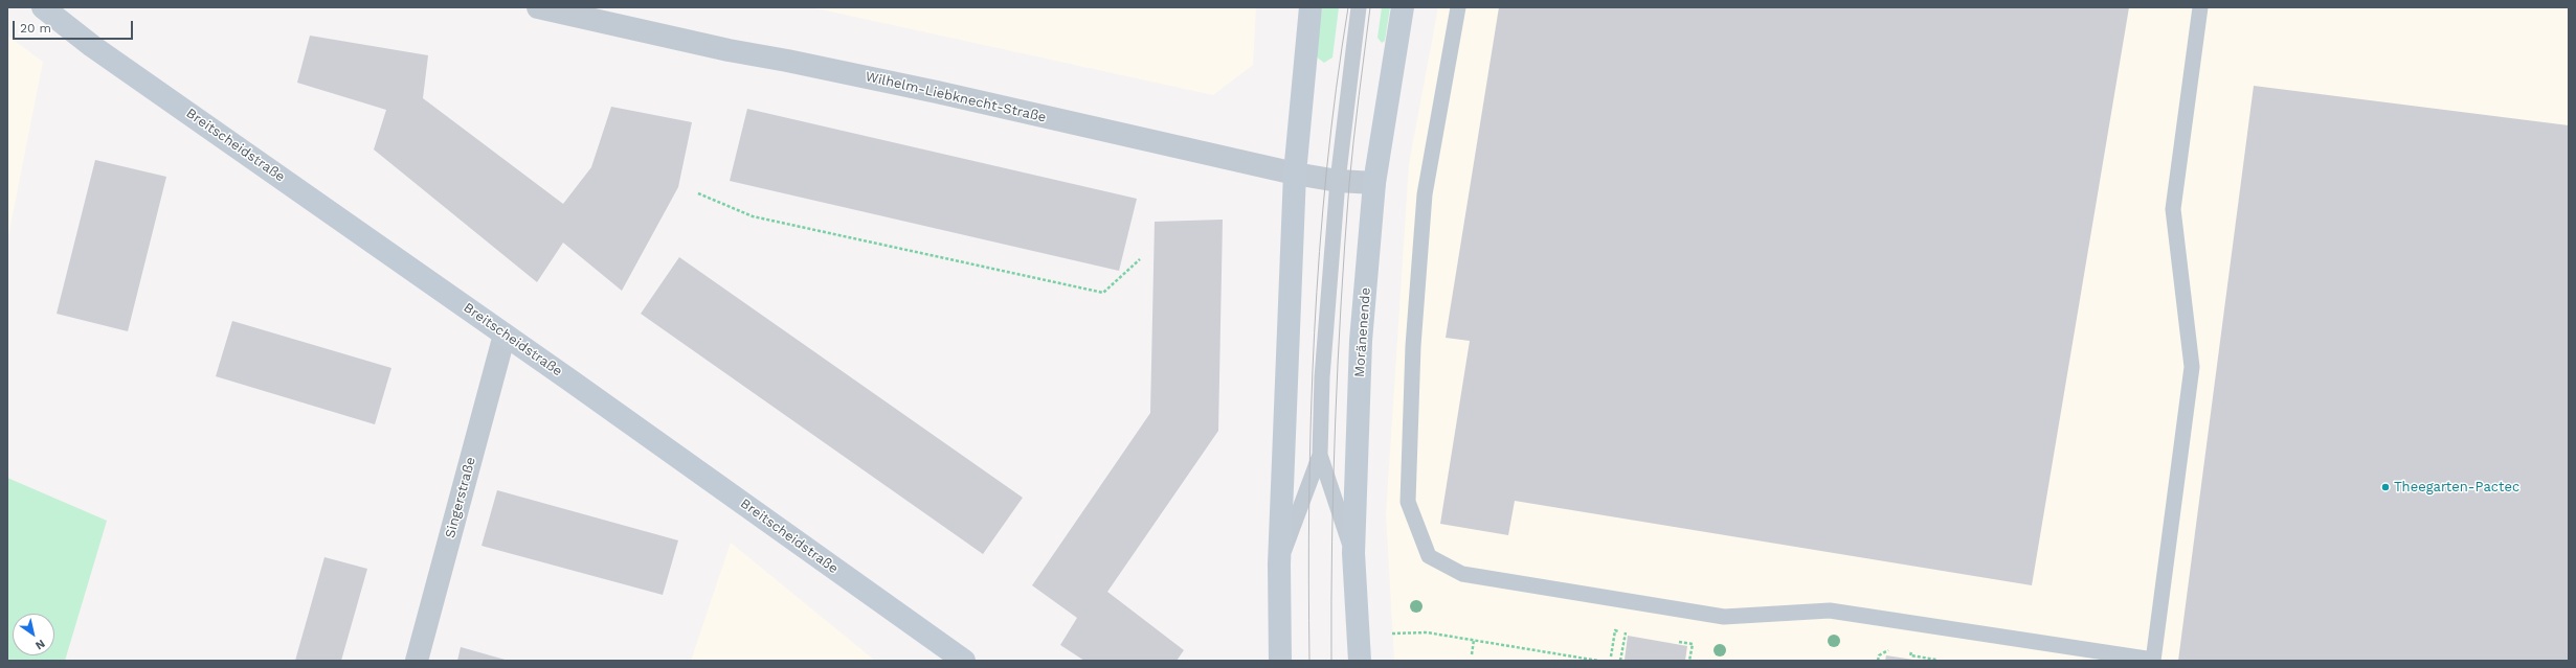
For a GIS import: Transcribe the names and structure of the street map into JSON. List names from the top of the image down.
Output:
{
  "streets": {
    "main road": ["Breitscheidstraße", "Moränenende"],
    "street": ["Wilhelm-Liebknecht-Straße", "Singerstraße"]
  },
  "crossings": [
    ["Wilhelm-Liebknecht-Straße", "Moränenende"],
    ["Breitscheidstraße", "Singerstraße"]
  ],
  "places": ["Theegarten-Pactec"],
  "scale_bar": "20 m",
  "north": "bottom right"
}
